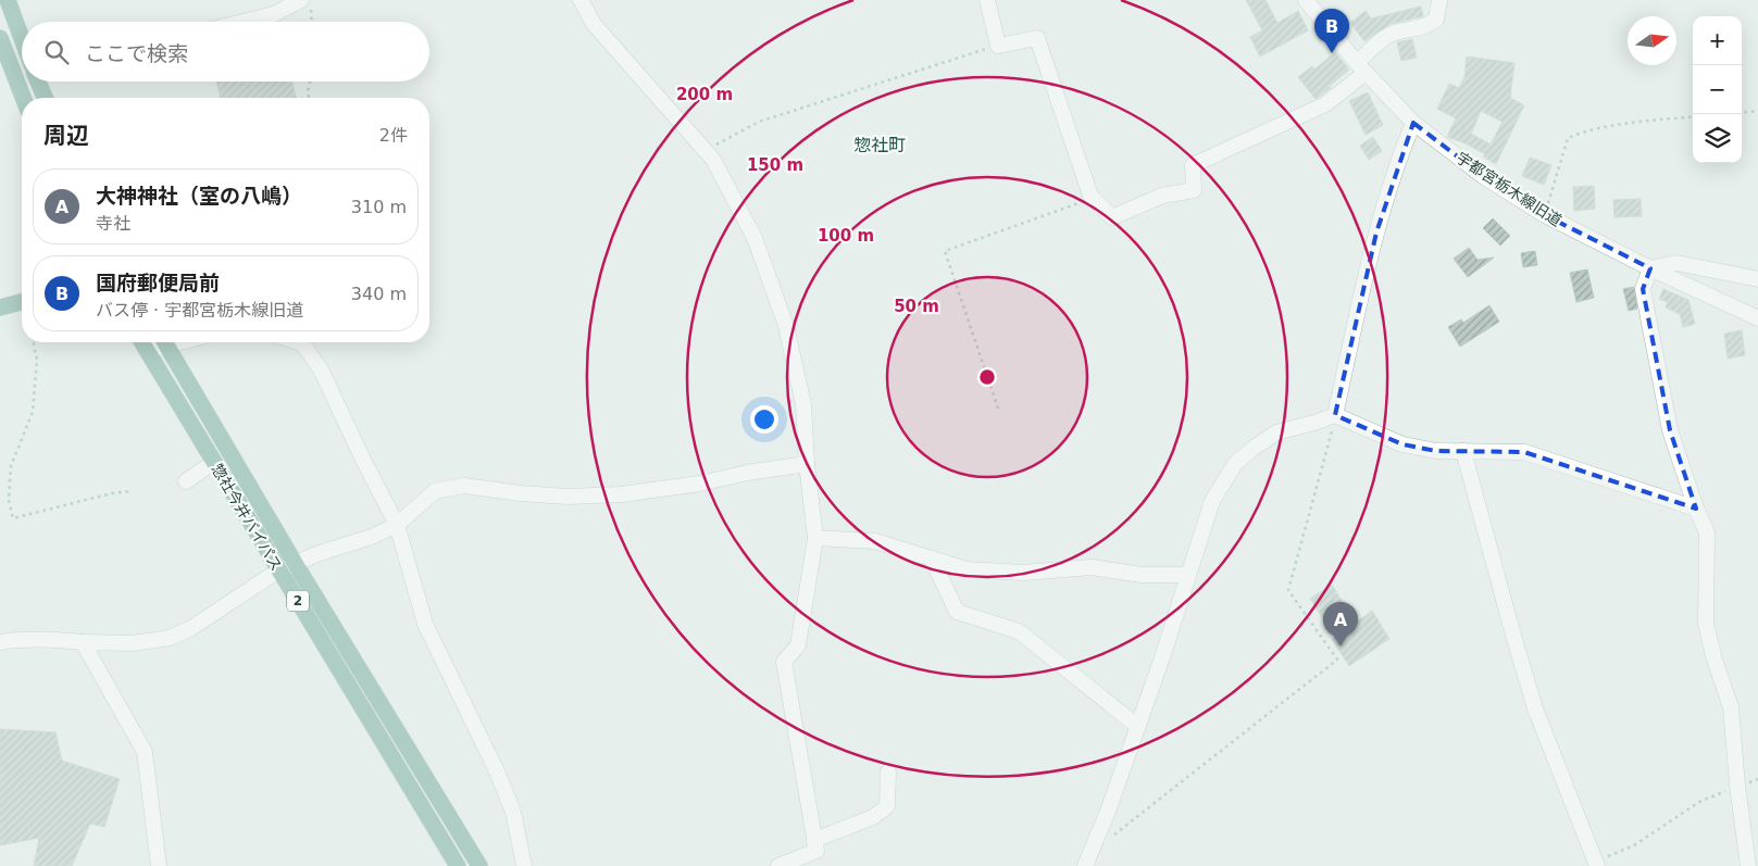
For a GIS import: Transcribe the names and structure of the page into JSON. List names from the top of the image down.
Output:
{
  "streets": {
    "main road": ["惣社今井バイパス", "2"],
    "street": ["宇都宮栃木線旧道"]
  },
  "districts": ["惣社町"],
  "north": "right",
  "page": {
    "pins": ["B", "A"],
    "map_buttons": ["+", "−"],
    "search": "ここで検索",
    "heading": ["周辺", "2件"],
    "list": [
      {
        "mark": "A",
        "name": "大神神社（室の八嶋）",
        "note": "寺社",
        "value": "310 m"
      },
      {
        "mark": "B",
        "name": "国府郵便局前",
        "note": "バス停 · 宇都宮栃木線旧道",
        "value": "340 m"
      }
    ]
  },
  "rings": [
    "200 m",
    "150 m",
    "100 m",
    "50 m"
  ]
}
